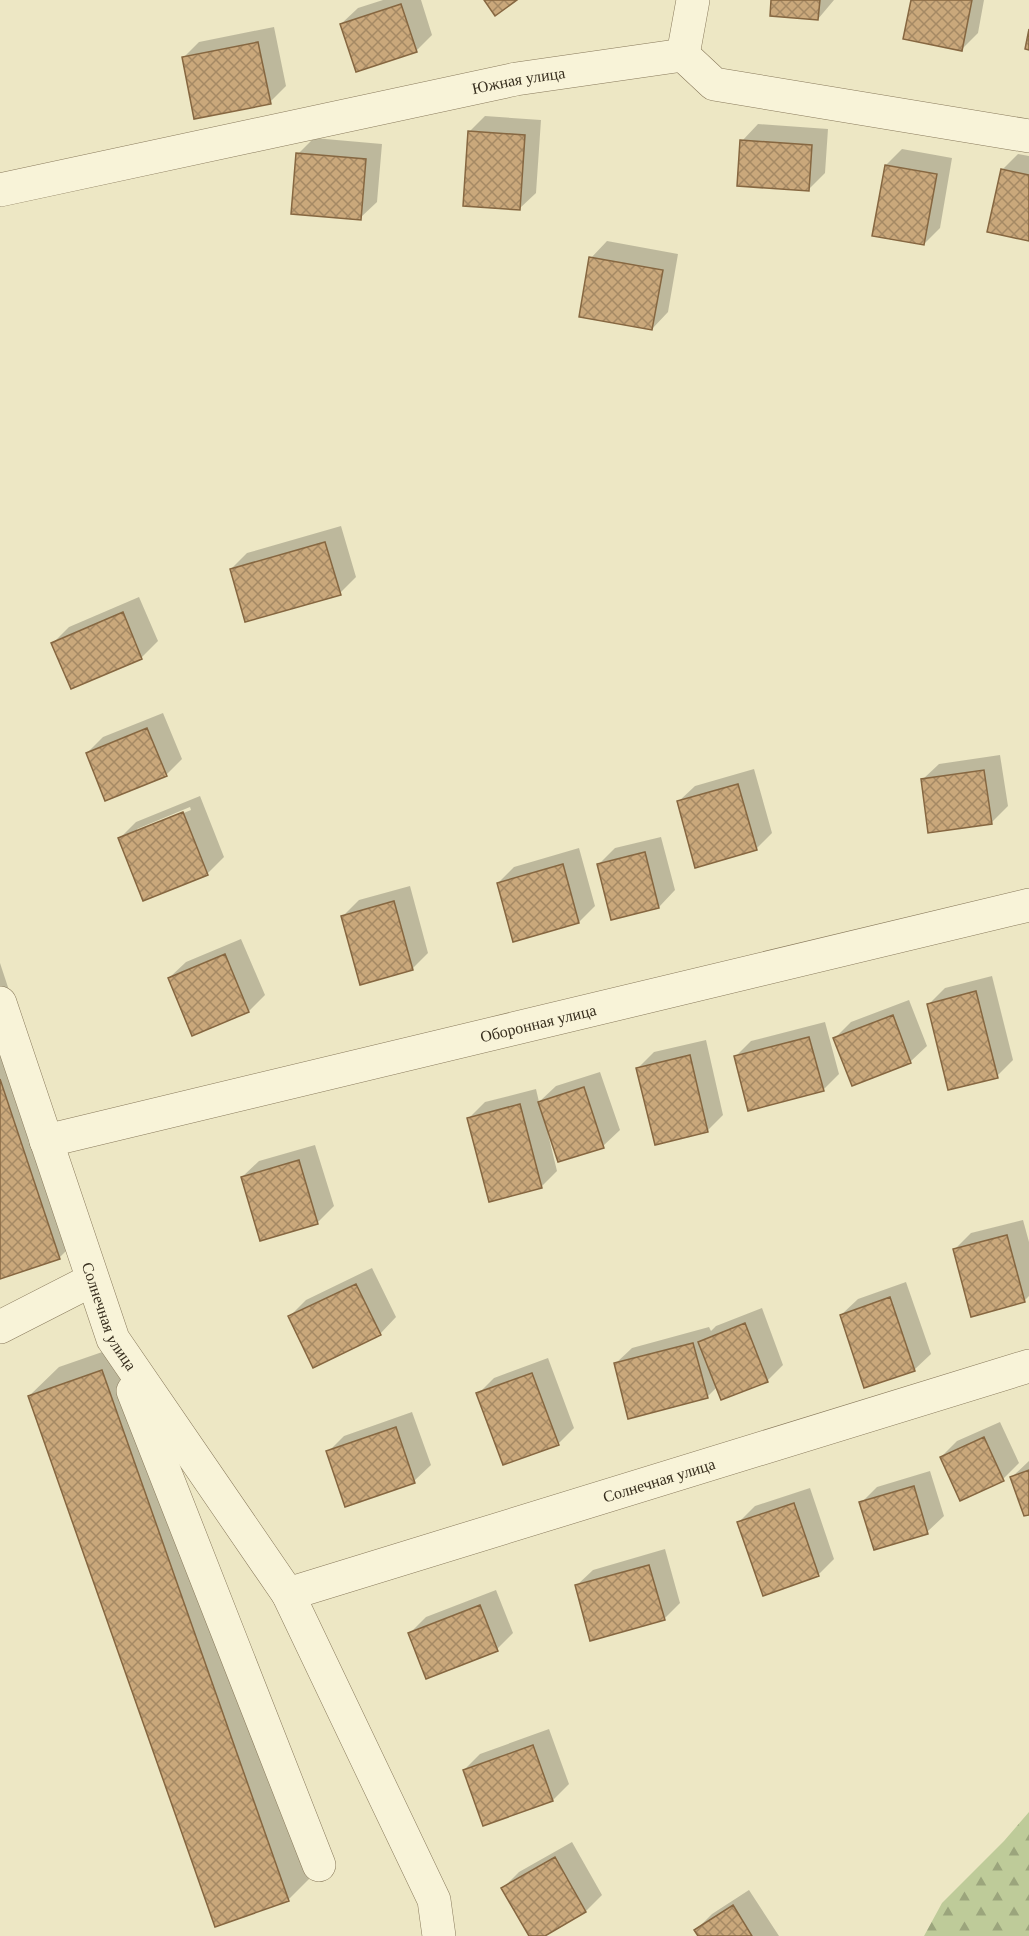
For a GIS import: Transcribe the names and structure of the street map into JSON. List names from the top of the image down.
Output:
{
  "streets": {
    "street": ["Южная улица", "Оборонная улица", "Солнечная улица"]
  },
  "crossings": [
    ["Оборонная улица", "Солнечная улица"]
  ]
}
